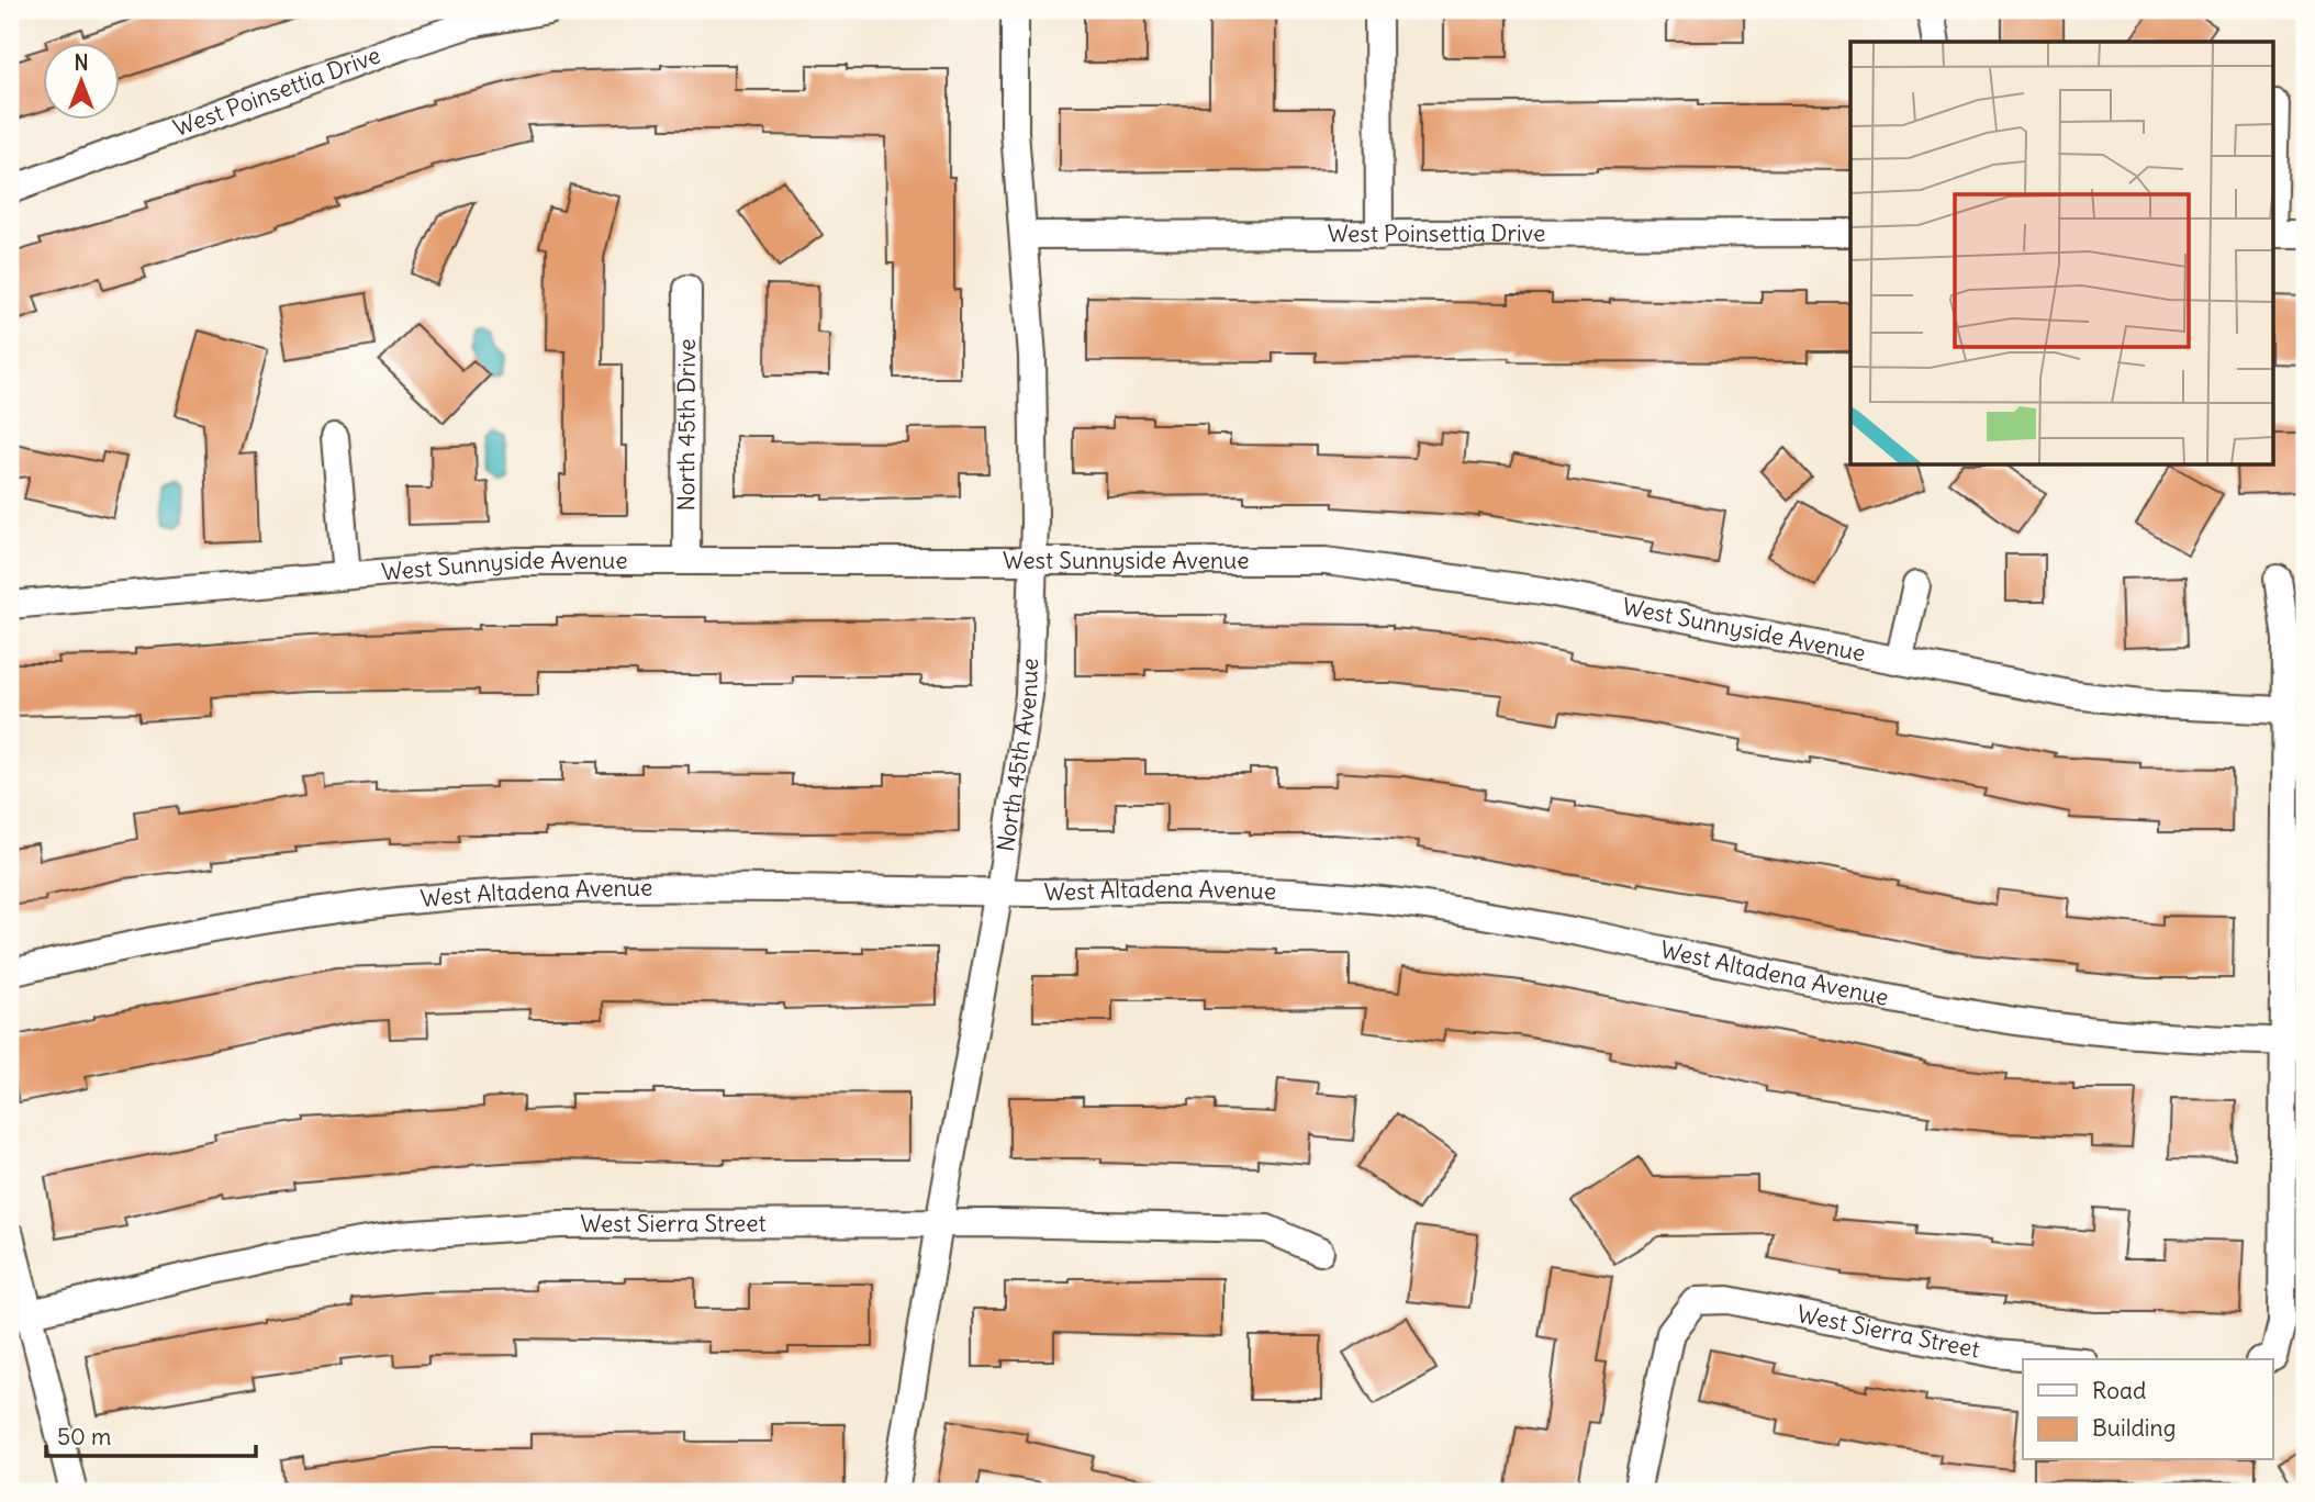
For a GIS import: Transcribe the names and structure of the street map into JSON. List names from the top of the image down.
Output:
{
  "streets": {
    "street": [
      "West Poinsettia Drive",
      "North 45th Drive",
      "West Sunnyside Avenue",
      "North 45th Avenue",
      "West Altadena Avenue",
      "West Sierra Street"
    ]
  },
  "crossings": [
    ["West Poinsettia Drive", "North 45th Avenue"],
    ["North 45th Drive", "West Sunnyside Avenue"],
    ["West Sunnyside Avenue", "North 45th Avenue"],
    ["North 45th Avenue", "West Altadena Avenue"],
    ["North 45th Avenue", "West Sierra Street"]
  ],
  "legend": ["Road", "Building"],
  "scale_bar": "50 m",
  "north": "top"
}
